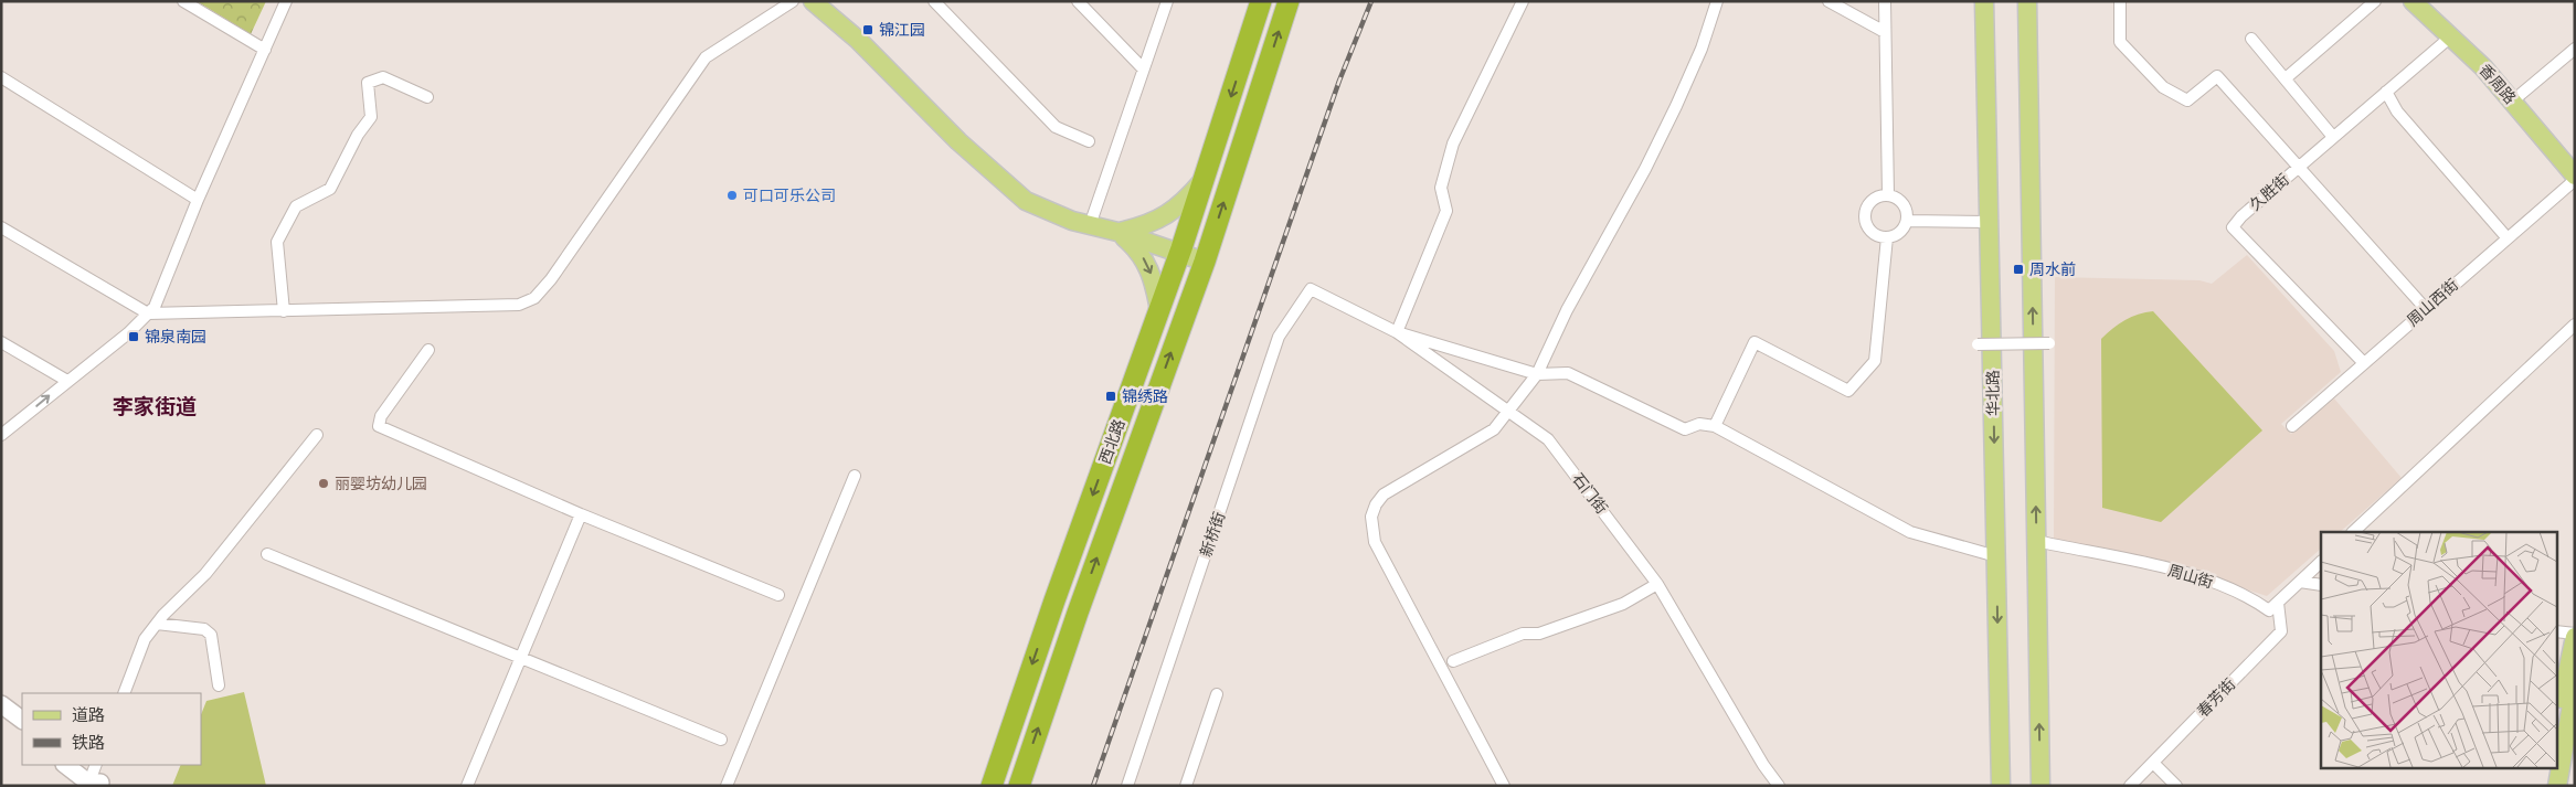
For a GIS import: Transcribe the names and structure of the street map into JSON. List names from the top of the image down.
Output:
{
  "streets": {
    "highway": ["西北路"],
    "main road": ["香周路", "华北路"],
    "street": [
      "久胜街",
      "周山西街",
      "石门街",
      "新桥街",
      "周山街",
      "春芳街"
    ]
  },
  "crossings": [
    ["香周路", "久胜街"],
    ["久胜街", "周山西街"],
    ["石门街", "新桥街"],
    ["周山街", "春芳街"]
  ],
  "districts": ["李家街道"],
  "places": {
    "transit": [
      "锦江园",
      "周水前",
      "锦泉南园",
      "锦绣路"
    ],
    "other": ["可口可乐公司", "丽婴坊幼儿园"]
  },
  "legend": ["道路", "铁路"]
}
